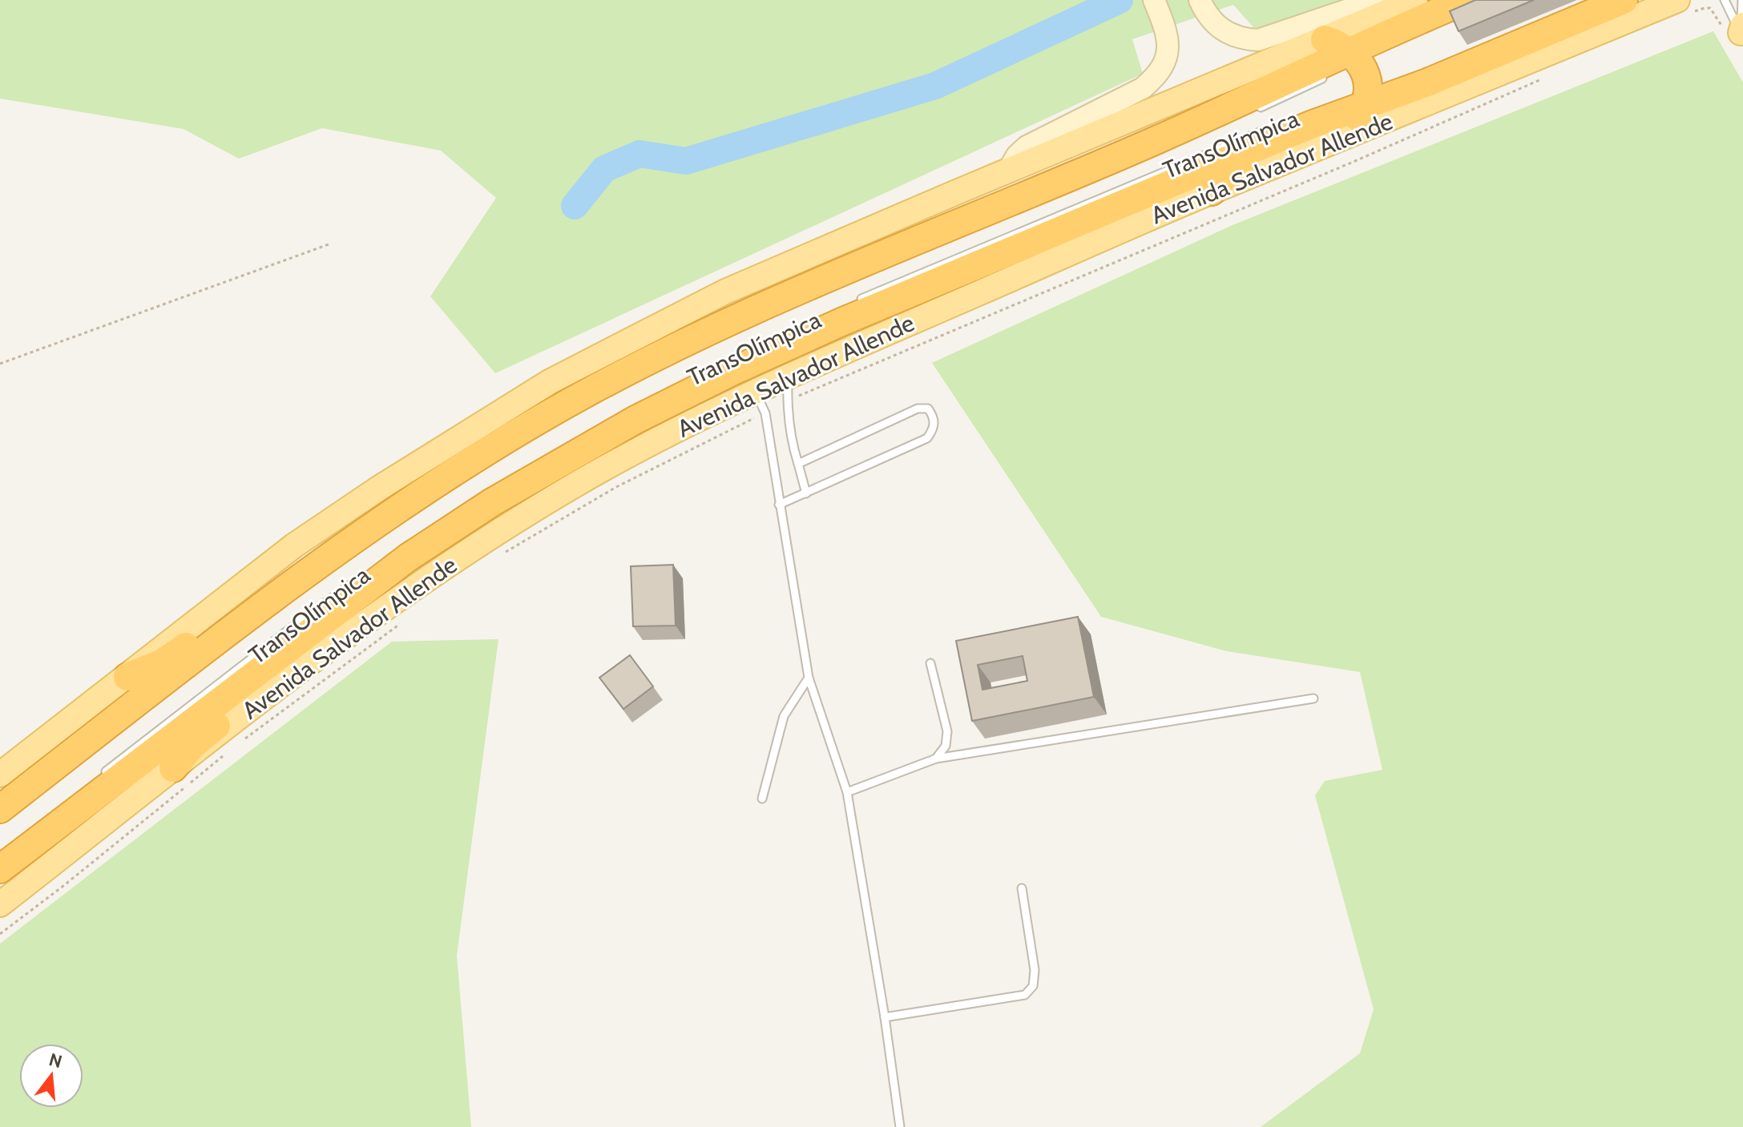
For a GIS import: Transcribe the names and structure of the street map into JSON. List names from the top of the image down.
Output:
{
  "streets": {
    "highway": ["Avenida Salvador Allende"],
    "lane": ["TransOlímpica"]
  },
  "north": "top"
}
